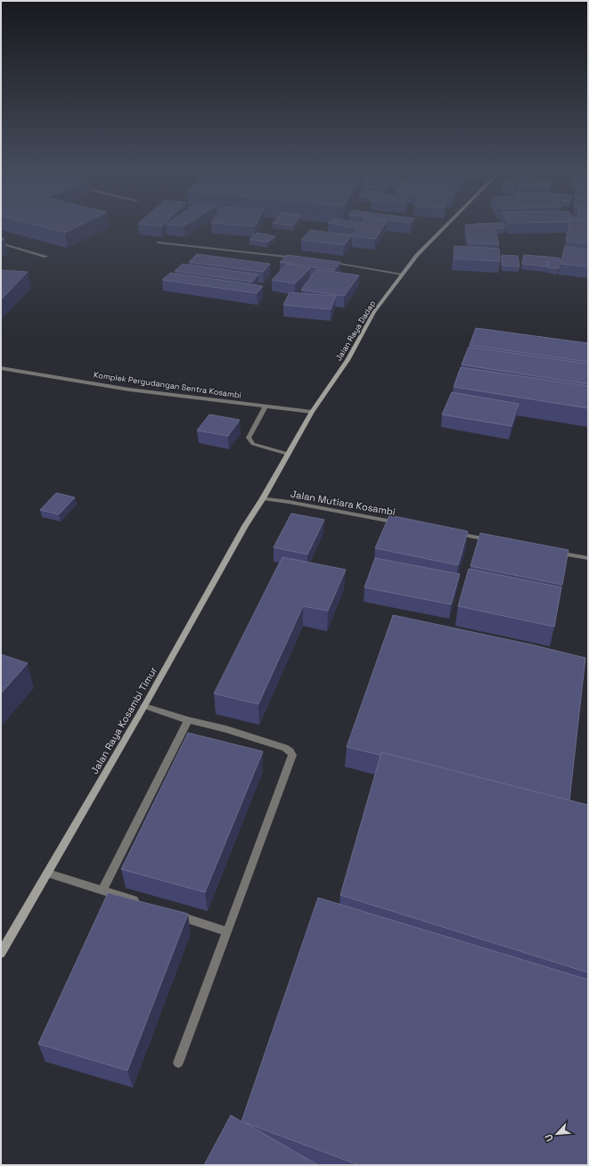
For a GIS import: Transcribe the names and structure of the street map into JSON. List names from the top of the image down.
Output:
{
  "streets": {
    "main road": ["Jalan Raya Dadap", "Jalan Raya Kosambi Timur"],
    "street": ["Komplek Pergudangan Sentra Kosambi", "Jalan Mutiara Kosambi"]
  },
  "crossings": [
    ["Jalan Raya Dadap", "Komplek Pergudangan Sentra Kosambi"],
    ["Jalan Raya Dadap", "Jalan Mutiara Kosambi"],
    ["Jalan Raya Dadap", "Jalan Raya Kosambi Timur"],
    ["Jalan Mutiara Kosambi", "Jalan Raya Kosambi Timur"]
  ],
  "north": "bottom left"
}
